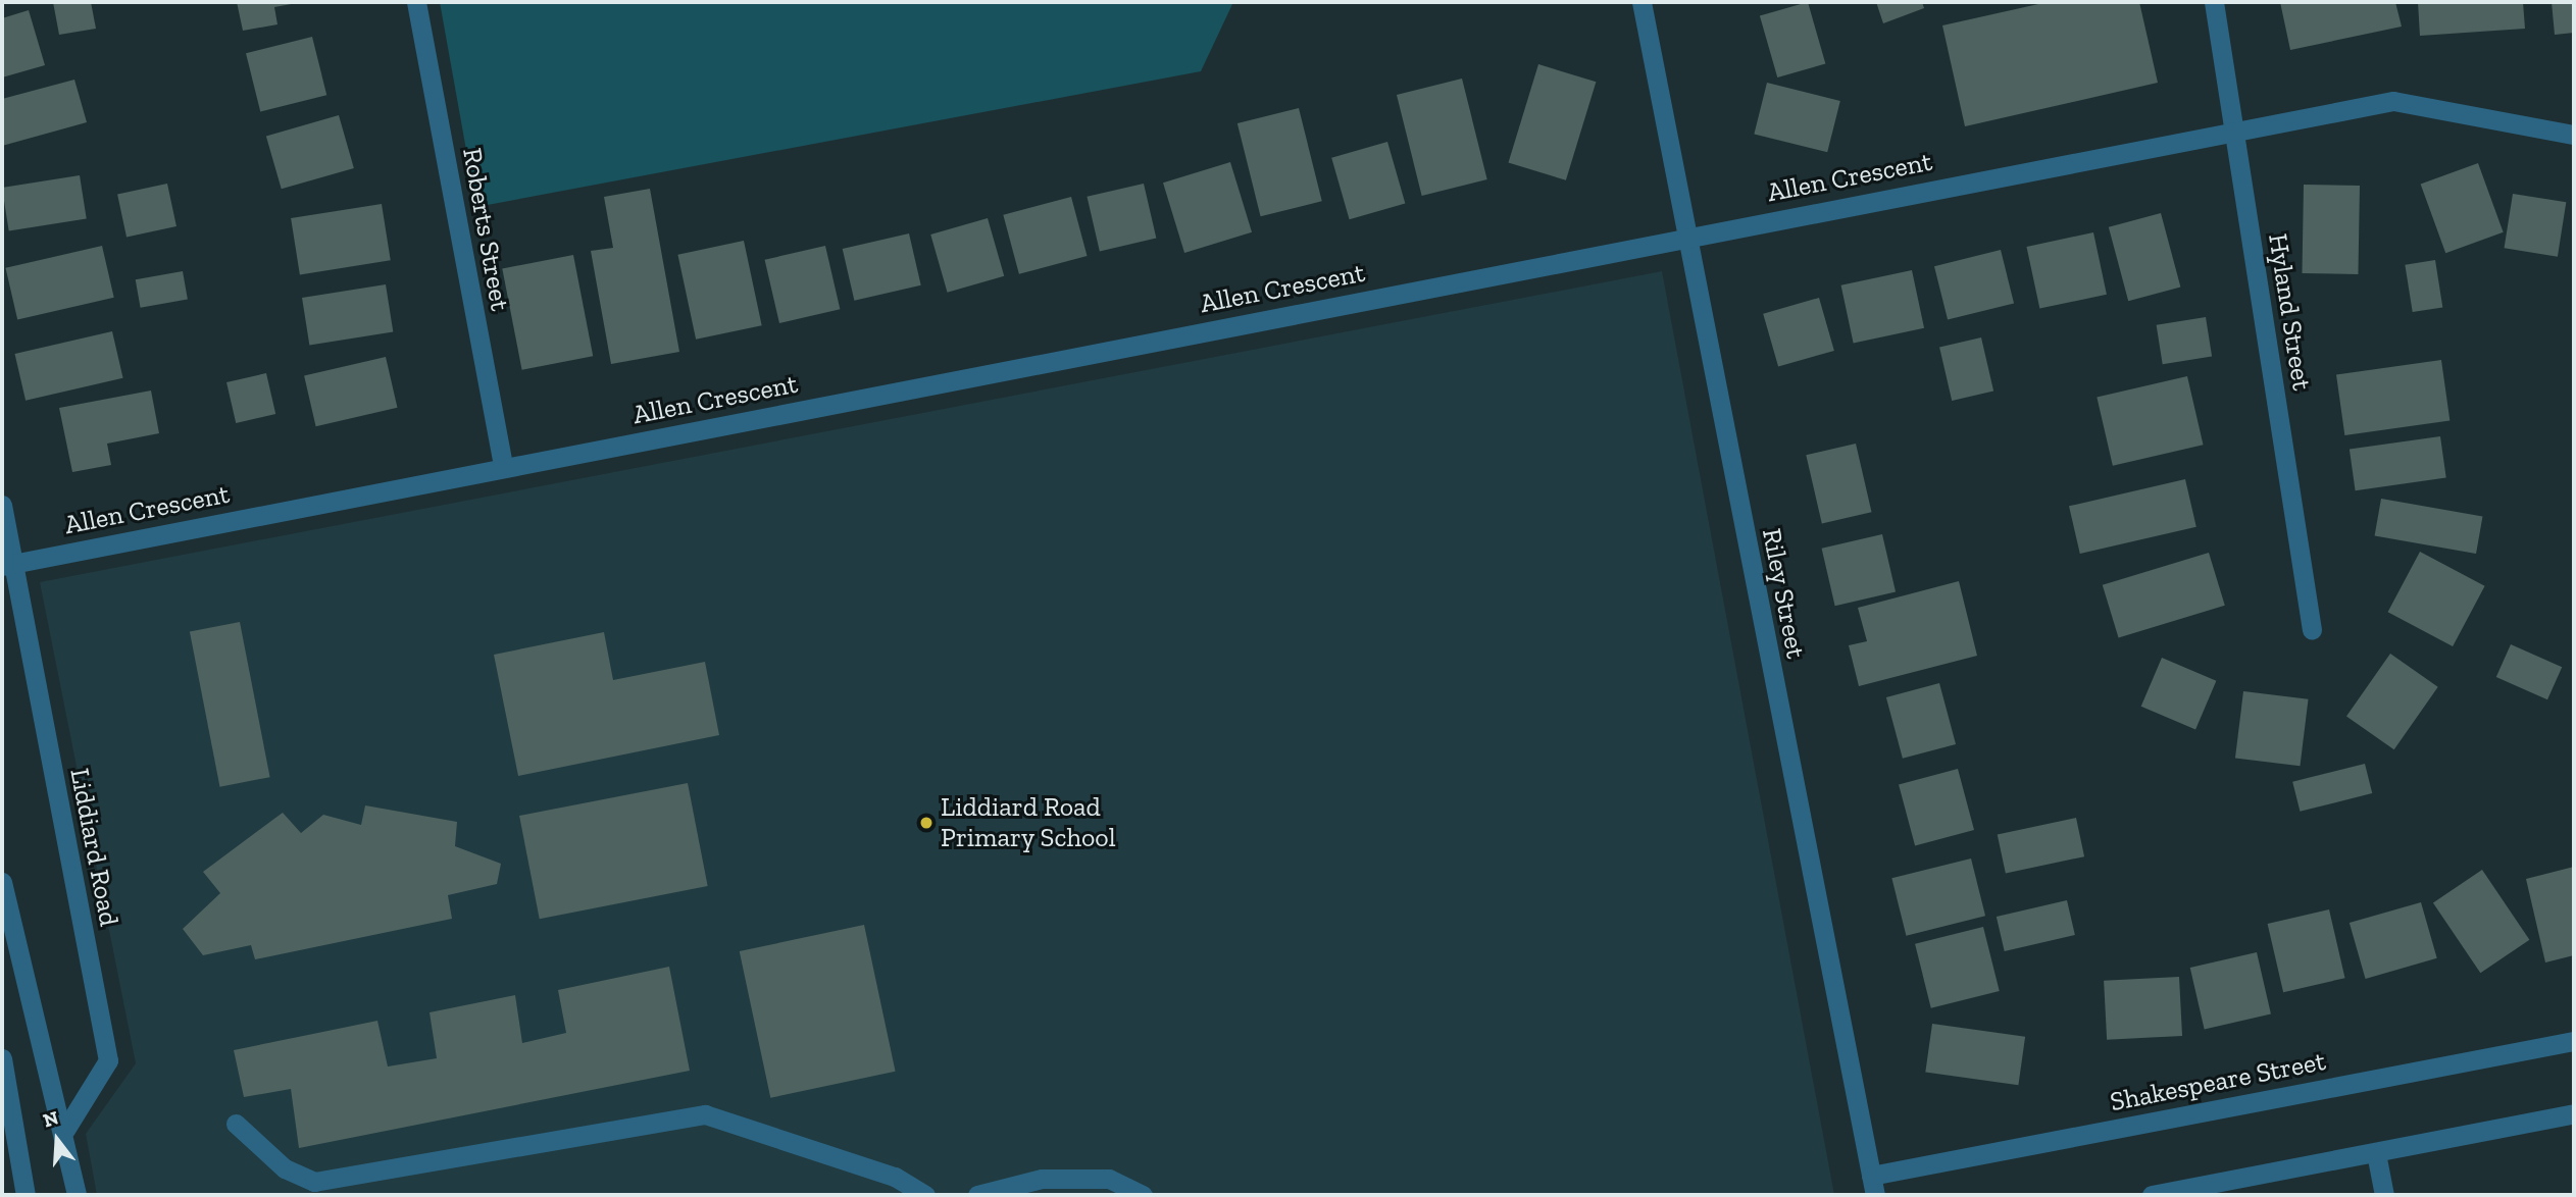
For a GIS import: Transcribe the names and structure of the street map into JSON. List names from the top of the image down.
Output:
{
  "streets": {
    "street": [
      "Allen Crescent",
      "Roberts Street",
      "Hyland Street",
      "Riley Street",
      "Liddiard Road",
      "Shakespeare Street"
    ]
  },
  "crossings": [
    ["Allen Crescent", "Roberts Street"],
    ["Allen Crescent", "Hyland Street"],
    ["Allen Crescent", "Riley Street"],
    ["Allen Crescent", "Liddiard Road"],
    ["Riley Street", "Shakespeare Street"]
  ],
  "places": ["Liddiard Road Primary School"],
  "north": "top"
}
